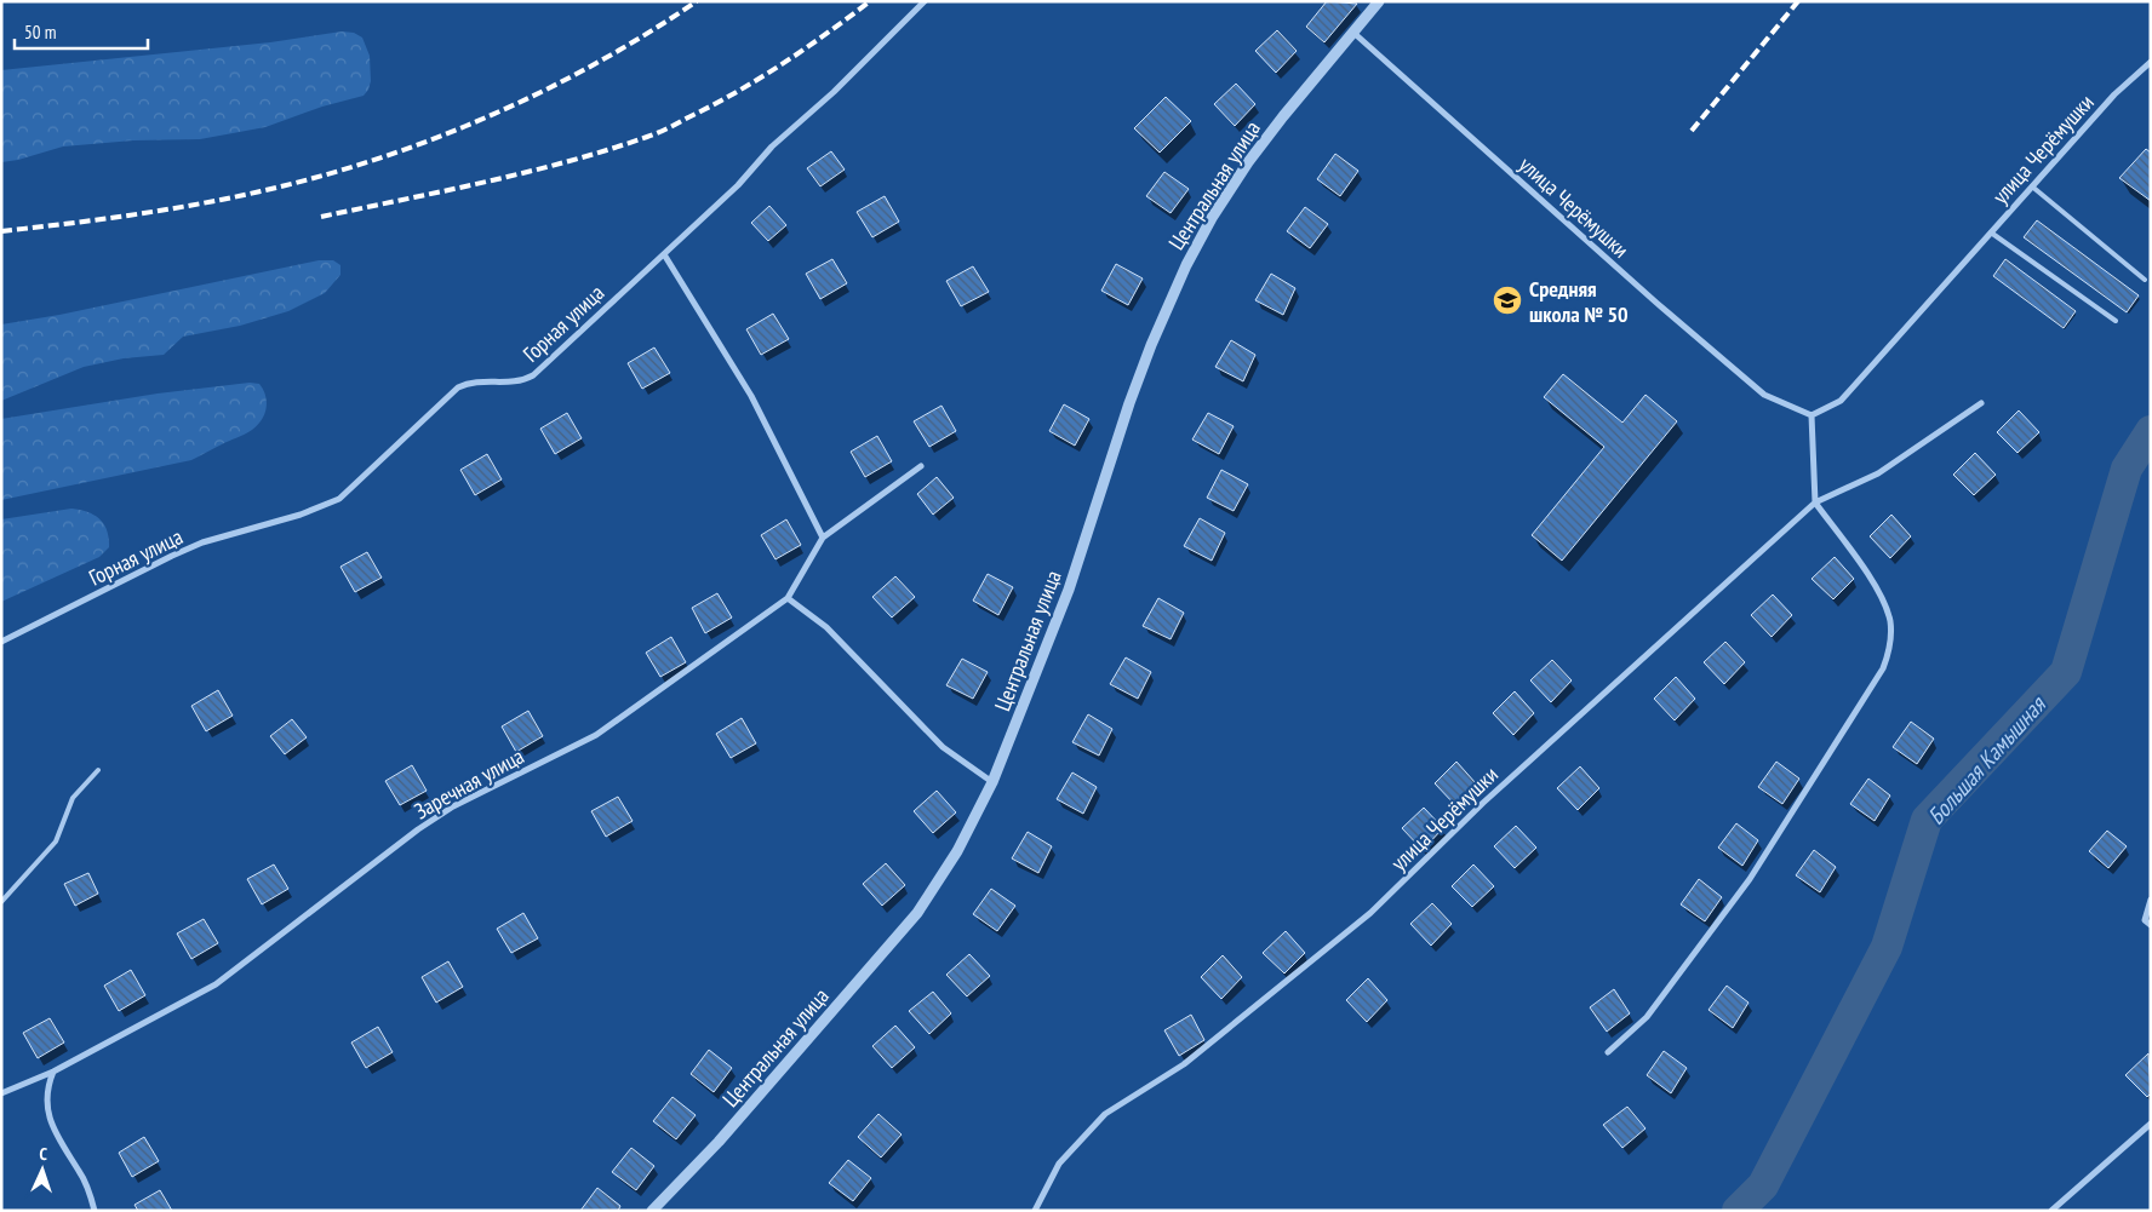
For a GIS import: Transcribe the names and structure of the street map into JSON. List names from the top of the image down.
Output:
{
  "streets": {
    "street": [
      "улица Черёмушки",
      "Центральная улица",
      "Горная улица",
      "Заречная улица"
    ]
  },
  "crossings": [
    ["улица Черёмушки", "Центральная улица"]
  ],
  "water": ["Большая Камышная"],
  "places": {
    "school or university": ["Средняя школа № 50"]
  },
  "scale_bar": "50 m",
  "north": "top"
}
